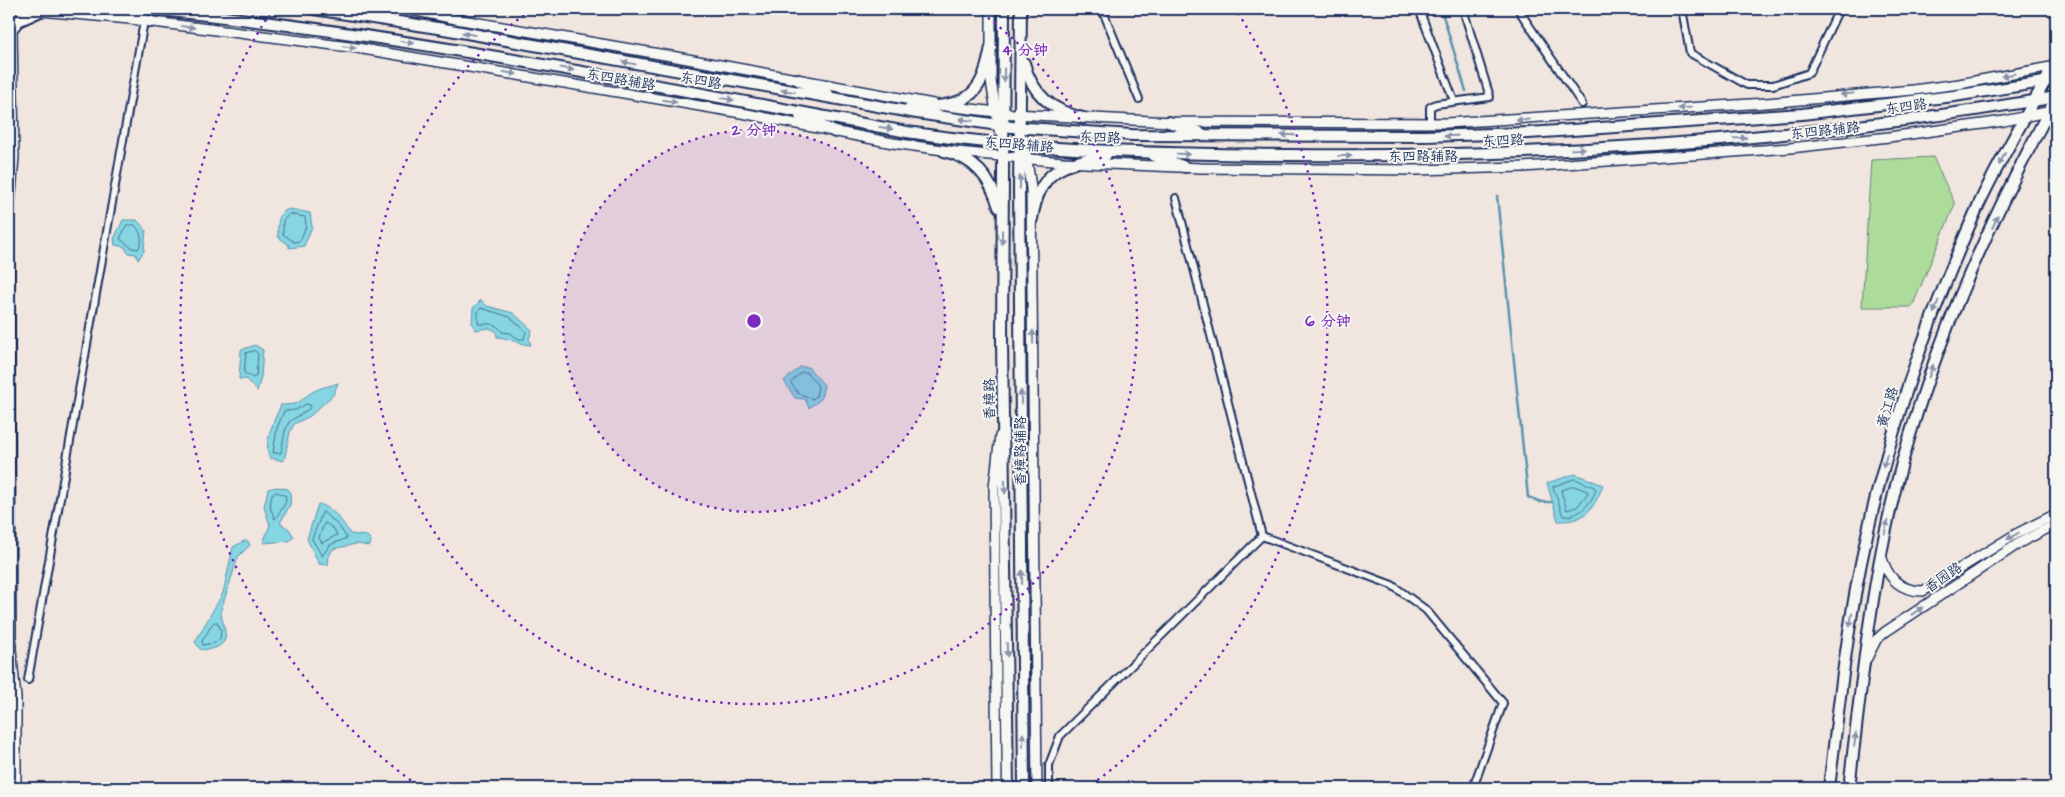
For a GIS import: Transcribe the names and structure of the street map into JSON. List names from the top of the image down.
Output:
{
  "streets": {
    "main road": [
      "东四路辅路",
      "东四路",
      "香樟路",
      "黄江路",
      "香樟路辅路",
      "香园路"
    ]
  },
  "crossings": [
    ["东四路辅路", "香樟路"],
    ["东四路辅路", "黄江路"],
    ["东四路辅路", "香樟路辅路"],
    ["东四路", "香樟路"],
    ["东四路", "黄江路"]
  ],
  "rings": ["4 分钟", "2 分钟", "6 分钟"]
}
